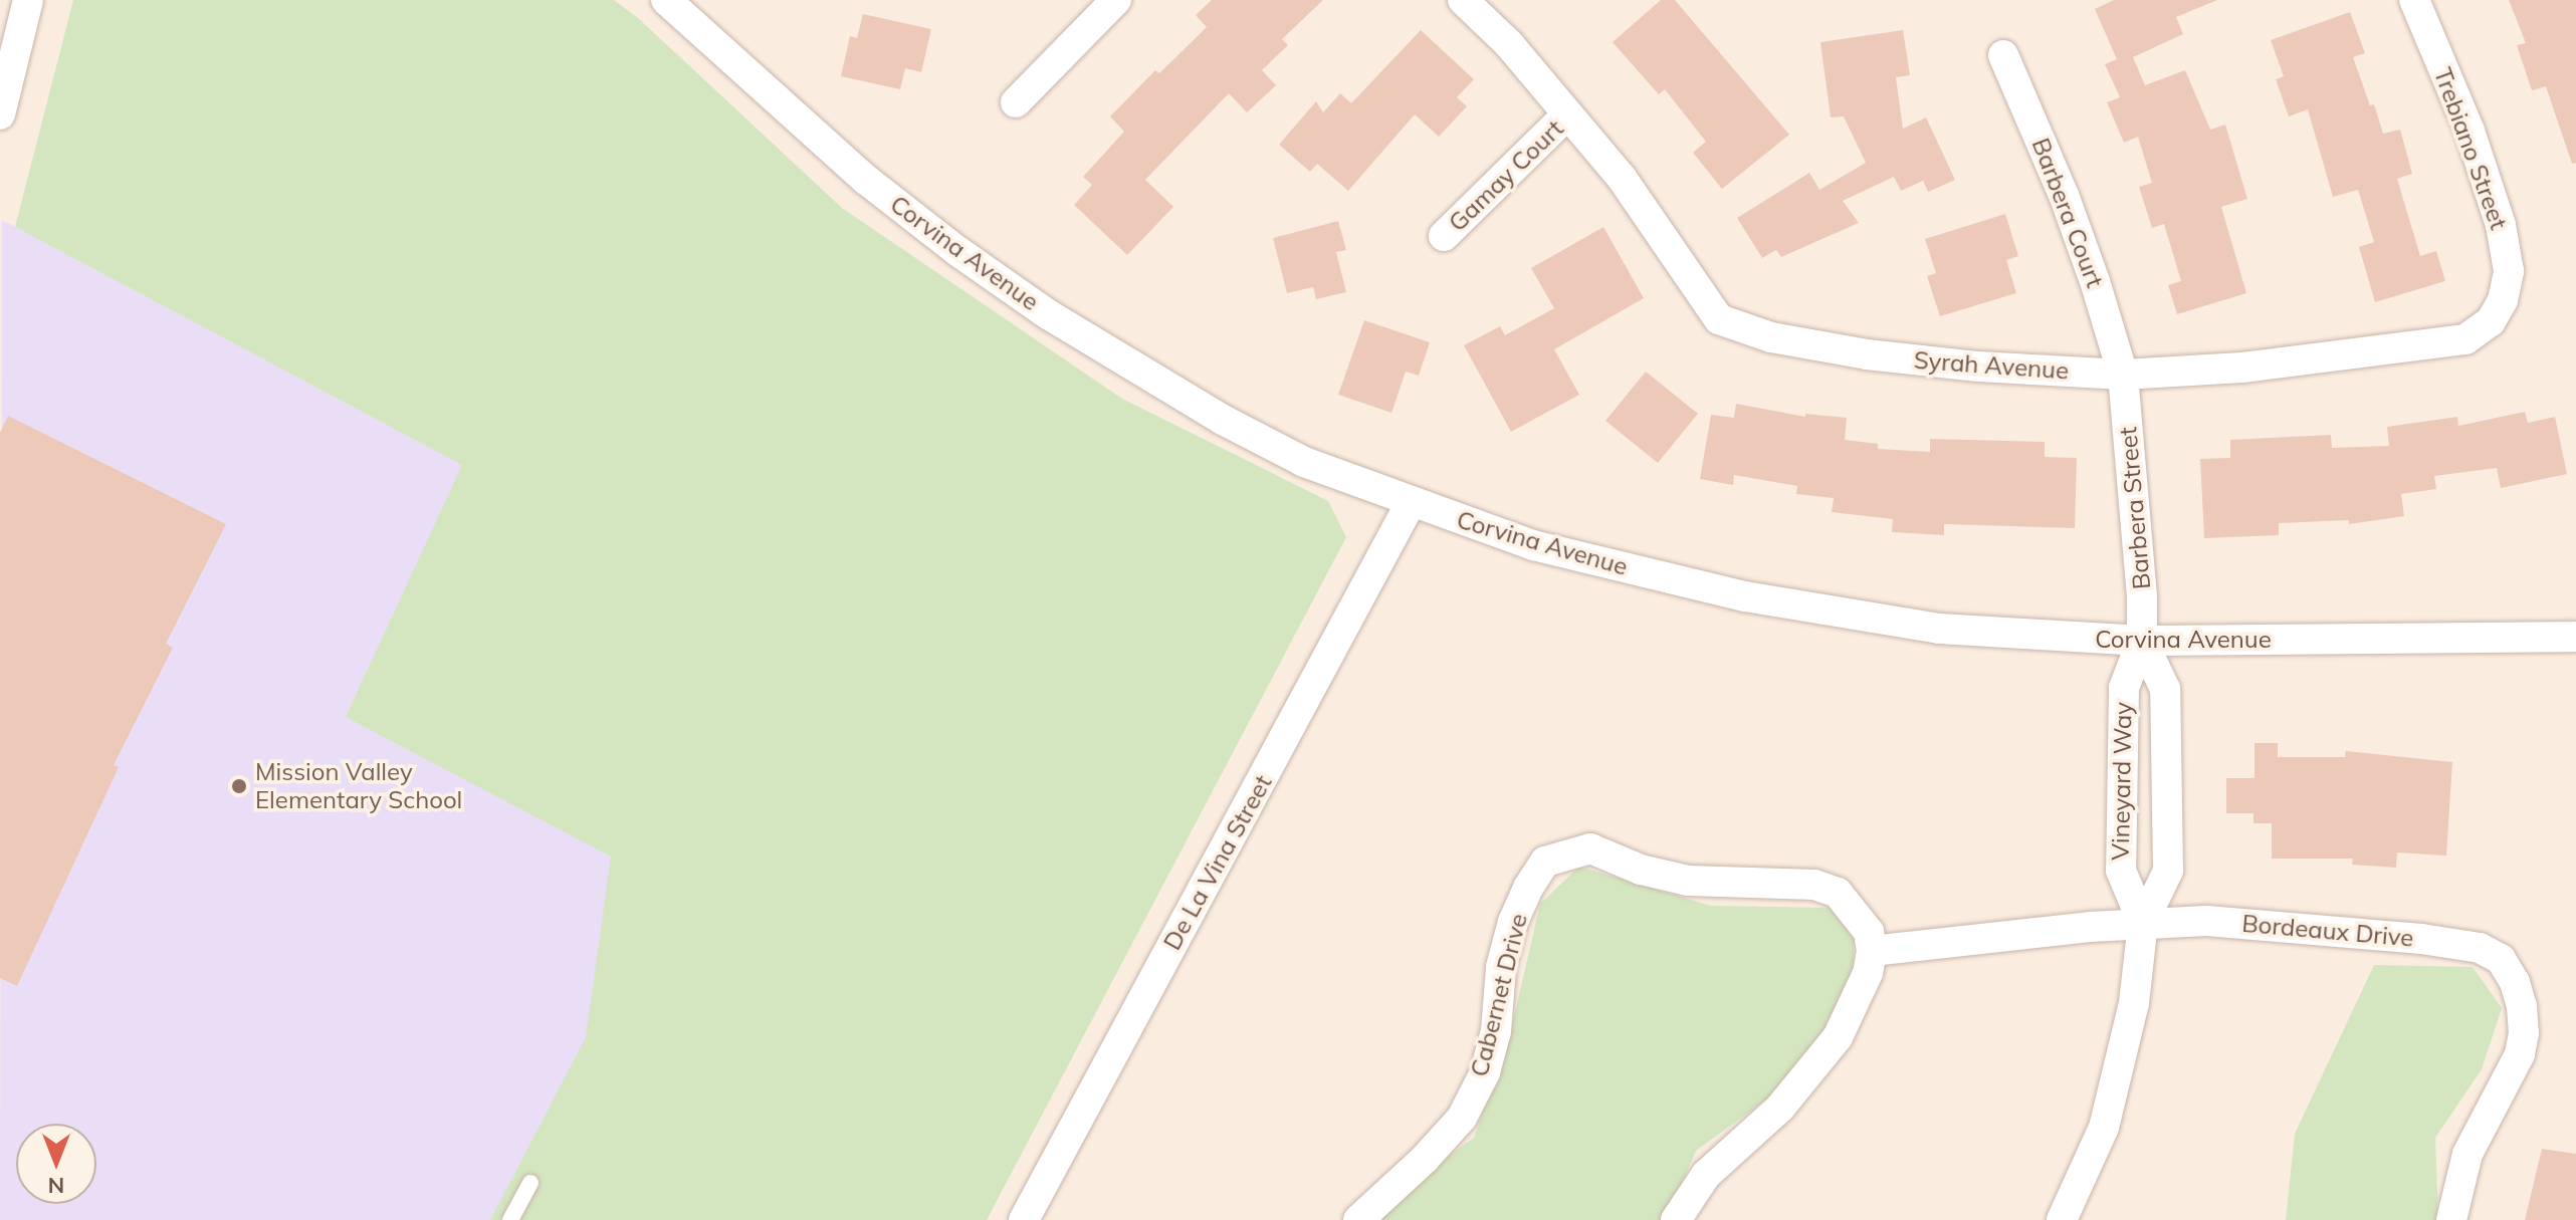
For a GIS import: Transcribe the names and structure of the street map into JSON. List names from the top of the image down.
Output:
{
  "streets": {
    "street": [
      "Trebiano Street",
      "Gamay Court",
      "Barbera Court",
      "Corvina Avenue",
      "Syrah Avenue",
      "Barbera Street",
      "Vineyard Way",
      "De La Vina Street",
      "Bordeaux Drive",
      "Cabernet Drive"
    ]
  },
  "crossings": [
    ["Trebiano Street", "Syrah Avenue"],
    ["Gamay Court", "Syrah Avenue"],
    ["Barbera Court", "Syrah Avenue"],
    ["Barbera Court", "Barbera Street"],
    ["Corvina Avenue", "Barbera Street"],
    ["Corvina Avenue", "Vineyard Way"],
    ["Corvina Avenue", "De La Vina Street"],
    ["Syrah Avenue", "Barbera Street"],
    ["Barbera Street", "Vineyard Way"],
    ["Vineyard Way", "Bordeaux Drive"],
    ["Bordeaux Drive", "Cabernet Drive"]
  ],
  "places": ["Mission Valley Elementary School"],
  "north": "bottom"
}
